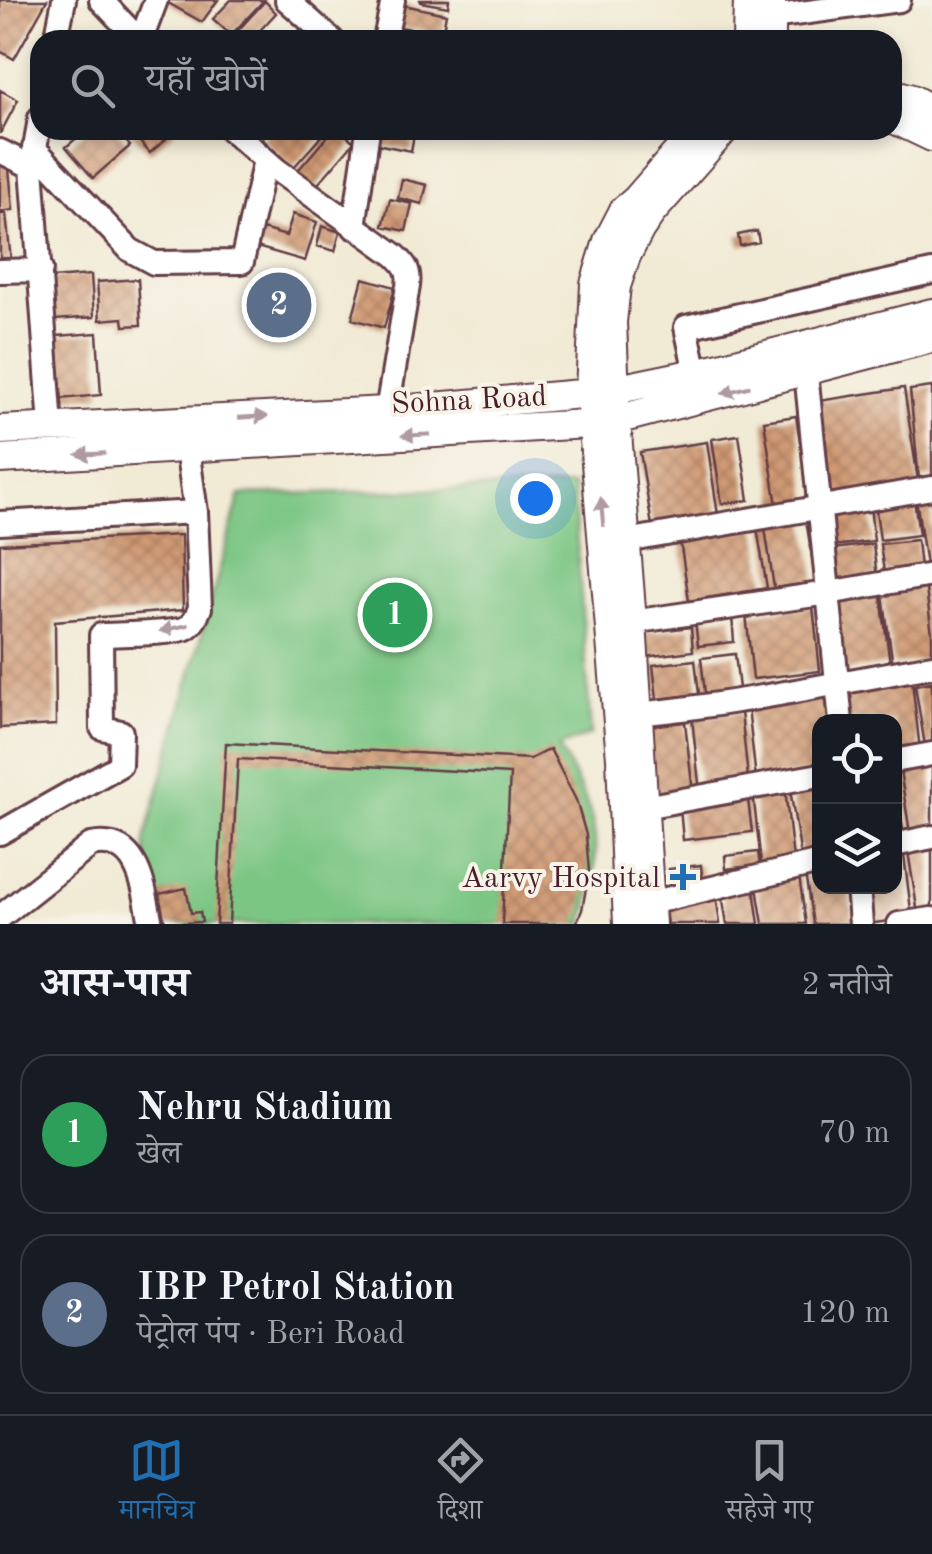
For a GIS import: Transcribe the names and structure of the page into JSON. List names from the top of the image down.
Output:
{
  "streets": {
    "main road": ["Sohna Road"]
  },
  "places": {
    "health": ["Aarvy Hospital"]
  },
  "page": {
    "search": "यहाँ खोजें",
    "pins": ["2", "1"],
    "heading": ["आस-पास", "2 नतीजे"],
    "list": [
      {
        "mark": "1",
        "name": "Nehru Stadium",
        "note": "खेल",
        "value": "70 m"
      },
      {
        "mark": "2",
        "name": "IBP Petrol Station",
        "note": "पेट्रोल पंप · Beri Road",
        "value": "120 m"
      }
    ],
    "nav": ["मानचित्र", "दिशा", "सहेजे गए"]
  }
}
